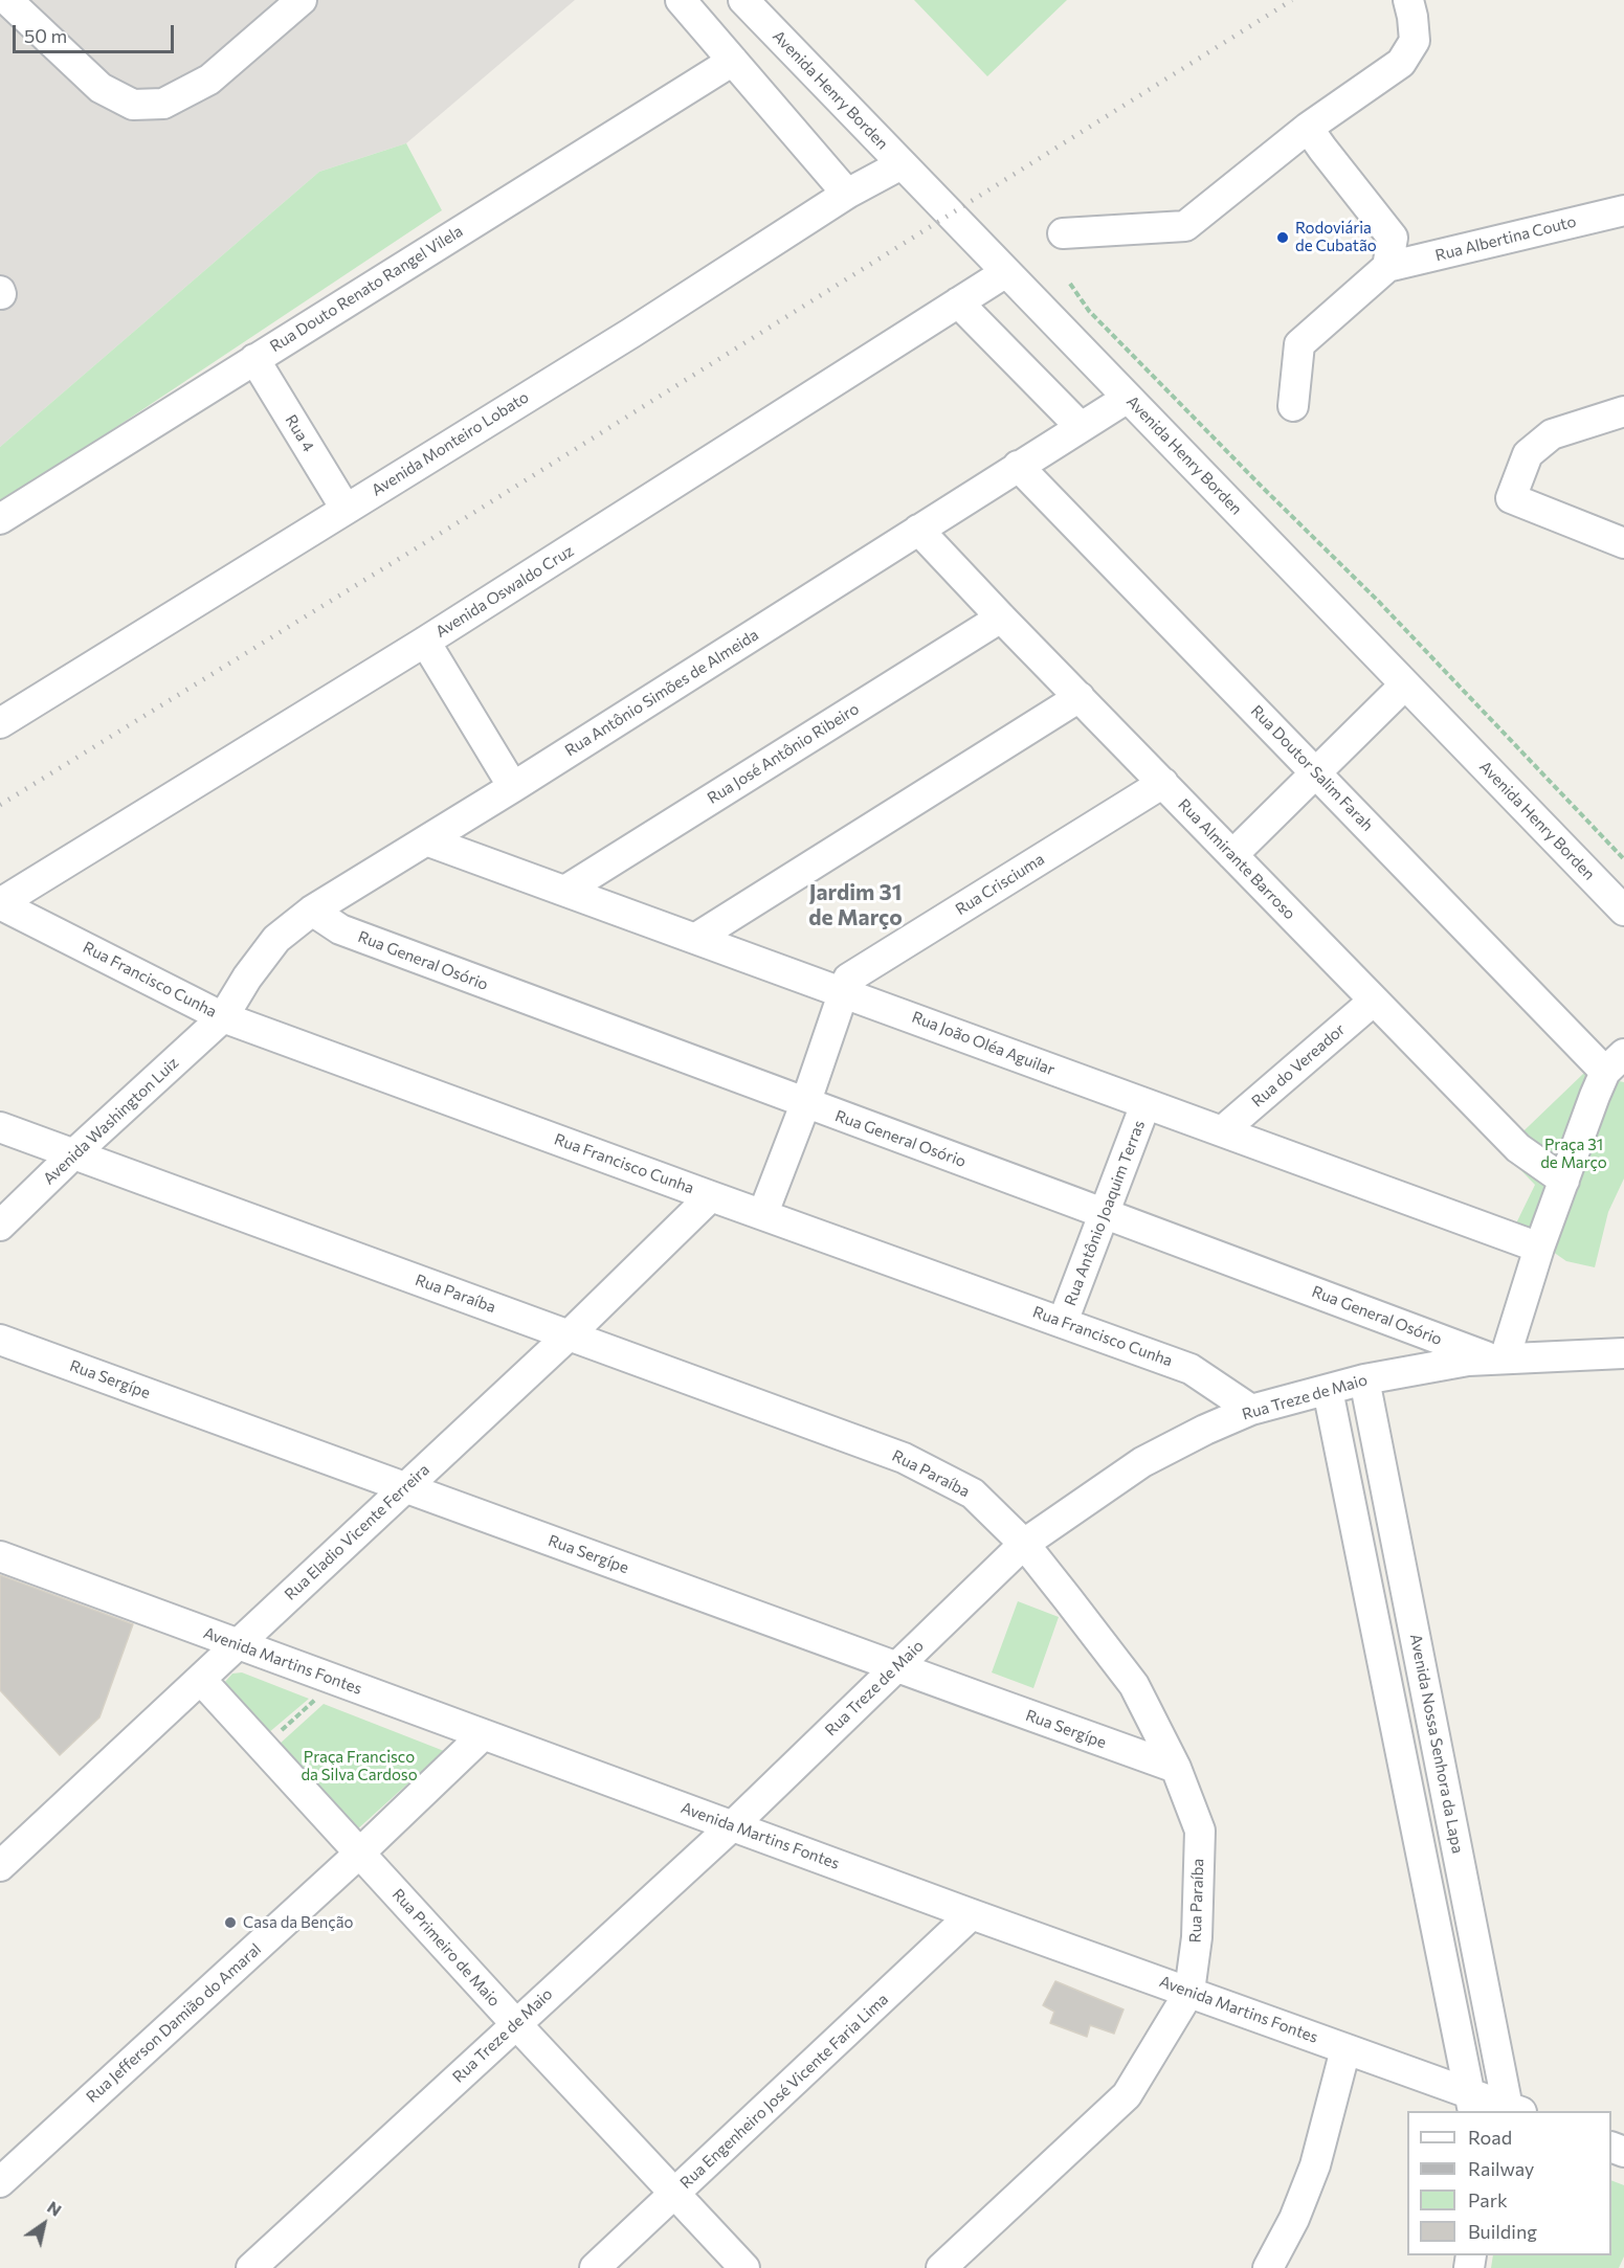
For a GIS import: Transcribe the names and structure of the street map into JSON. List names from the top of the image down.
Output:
{
  "streets": {
    "street": [
      "Avenida Henry Borden",
      "Rua Albertina Couto",
      "Rua Douto Renato Rangel Vilela",
      "Rua 4",
      "Avenida Monteiro Lobato",
      "Avenida Oswaldo Cruz",
      "Rua Antônio Simões de Almeida",
      "Rua José Antônio Ribeiro",
      "Rua Doutor Salim Farah",
      "Rua Almirante Barroso",
      "Rua Crisciuma",
      "Rua General Osório",
      "Rua Francisco Cunha",
      "Rua João Oléa Aguilar",
      "Rua do Vereador",
      "Avenida Washington Luiz",
      "Rua Antônio Joaquim Terras",
      "Rua Paraíba",
      "Rua Sergípe",
      "Rua Treze de Maio",
      "Rua Eladio Vicente Ferreira",
      "Avenida Martins Fontes",
      "Avenida Nossa Senhora da Lapa",
      "Rua Primeiro de Maio",
      "Rua Jefferson Damião do Amaral",
      "Rua Engenheiro José Vicente Faria Lima"
    ]
  },
  "crossings": [
    ["Avenida Henry Borden", "Avenida Monteiro Lobato"],
    ["Avenida Henry Borden", "Avenida Oswaldo Cruz"],
    ["Avenida Henry Borden", "Rua Antônio Simões de Almeida"],
    ["Rua Douto Renato Rangel Vilela", "Rua 4"],
    ["Rua 4", "Avenida Monteiro Lobato"],
    ["Avenida Oswaldo Cruz", "Rua Francisco Cunha"],
    ["Rua Antônio Simões de Almeida", "Rua Doutor Salim Farah"],
    ["Rua Antônio Simões de Almeida", "Rua Almirante Barroso"],
    ["Rua Antônio Simões de Almeida", "Rua General Osório"],
    ["Rua Antônio Simões de Almeida", "Rua Francisco Cunha"],
    ["Rua Antônio Simões de Almeida", "Rua João Oléa Aguilar"],
    ["Rua Antônio Simões de Almeida", "Avenida Washington Luiz"],
    ["Rua José Antônio Ribeiro", "Rua Almirante Barroso"],
    ["Rua José Antônio Ribeiro", "Rua João Oléa Aguilar"],
    ["Rua Almirante Barroso", "Rua Crisciuma"],
    ["Rua Almirante Barroso", "Rua do Vereador"],
    ["Rua Crisciuma", "Rua João Oléa Aguilar"],
    ["Rua General Osório", "Rua Antônio Joaquim Terras"],
    ["Rua General Osório", "Rua Treze de Maio"],
    ["Rua Francisco Cunha", "Avenida Washington Luiz"],
    ["Rua Francisco Cunha", "Rua Antônio Joaquim Terras"],
    ["Rua Francisco Cunha", "Rua Treze de Maio"],
    ["Rua Francisco Cunha", "Rua Eladio Vicente Ferreira"],
    ["Rua João Oléa Aguilar", "Rua do Vereador"],
    ["Rua João Oléa Aguilar", "Rua Antônio Joaquim Terras"],
    ["Avenida Washington Luiz", "Rua Paraíba"],
    ["Rua Paraíba", "Rua Sergípe"],
    ["Rua Paraíba", "Rua Treze de Maio"],
    ["Rua Paraíba", "Rua Eladio Vicente Ferreira"],
    ["Rua Paraíba", "Avenida Martins Fontes"],
    ["Rua Sergípe", "Rua Treze de Maio"],
    ["Rua Sergípe", "Rua Eladio Vicente Ferreira"],
    ["Rua Treze de Maio", "Avenida Martins Fontes"],
    ["Rua Treze de Maio", "Avenida Nossa Senhora da Lapa"],
    ["Rua Treze de Maio", "Rua Primeiro de Maio"],
    ["Rua Eladio Vicente Ferreira", "Avenida Martins Fontes"],
    ["Rua Eladio Vicente Ferreira", "Rua Primeiro de Maio"],
    ["Avenida Martins Fontes", "Avenida Nossa Senhora da Lapa"],
    ["Avenida Martins Fontes", "Rua Jefferson Damião do Amaral"],
    ["Avenida Martins Fontes", "Rua Engenheiro José Vicente Faria Lima"],
    ["Rua Primeiro de Maio", "Rua Jefferson Damião do Amaral"],
    ["Rua Primeiro de Maio", "Rua Engenheiro José Vicente Faria Lima"]
  ],
  "districts": ["Jardim 31 de Março"],
  "parks": ["Praça 31 de Março", "Praça Francisco da Silva Cardoso"],
  "places": ["Rodoviária de Cubatão", "Casa da Benção"],
  "legend": [
    "Road",
    "Railway",
    "Park",
    "Building"
  ],
  "scale_bar": "50 m",
  "north": "top right"
}
